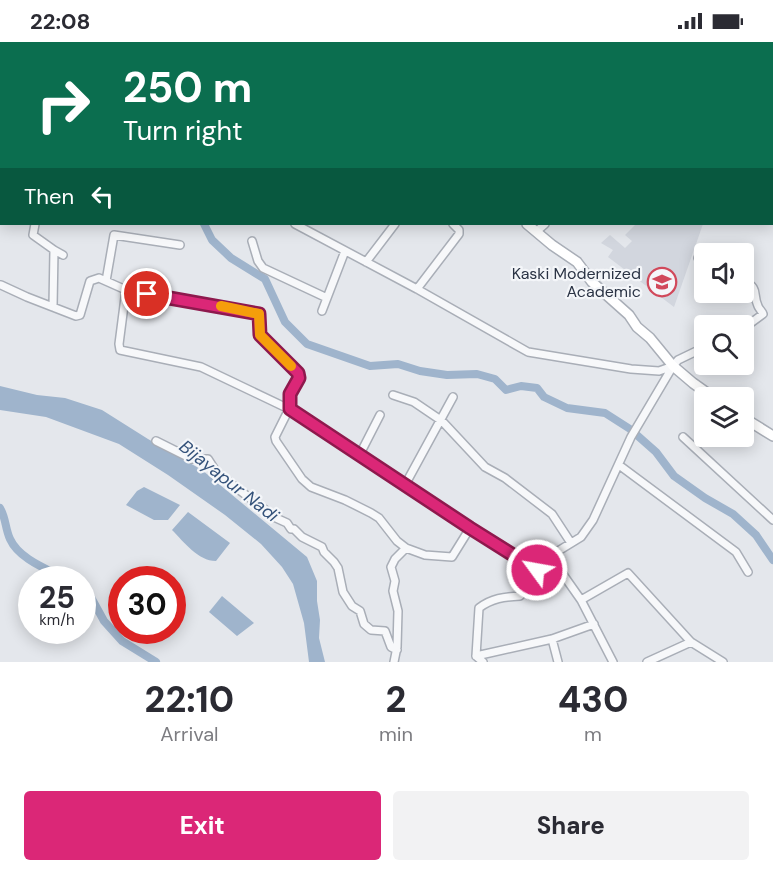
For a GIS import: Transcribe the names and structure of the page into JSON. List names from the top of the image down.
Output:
{
  "water": ["Bijayapur Nadi"],
  "places": {
    "school or university": ["Kaski Modernized Academic"]
  },
  "page": {
    "status": "22:08",
    "turn": ["250 m", "Turn right"],
    "then": "Then",
    "speed": "25 km/h",
    "limit": "30",
    "eta": [
      "22:10",
      "Arrival",
      "2",
      "min",
      "430",
      "m"
    ],
    "buttons": ["Exit", "Share"]
  }
}
